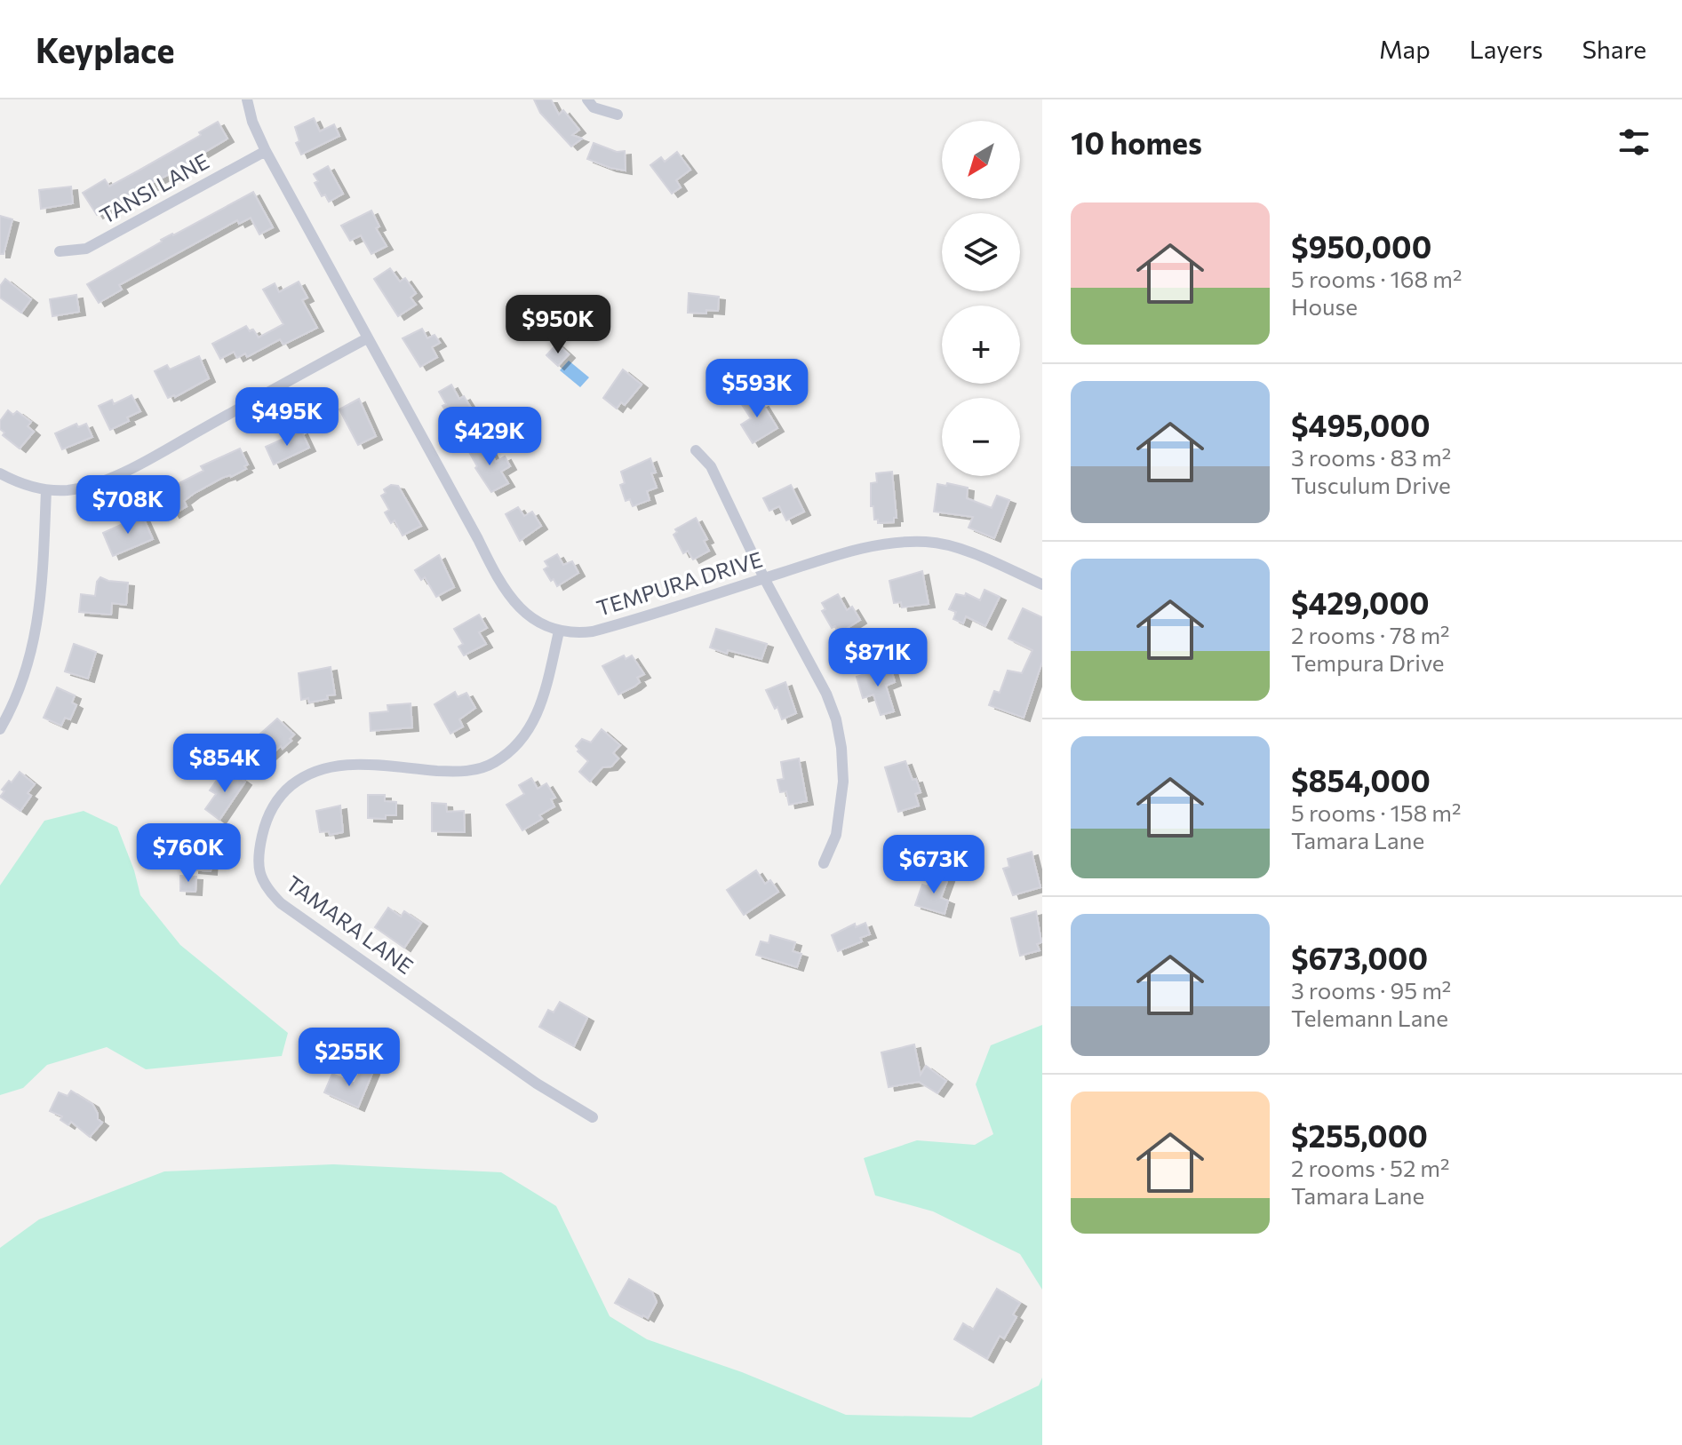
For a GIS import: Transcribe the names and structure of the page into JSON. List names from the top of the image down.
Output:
{
  "streets": {
    "street": ["TANSI LANE", "TEMPURA DRIVE", "TAMARA LANE"]
  },
  "crossings": [
    ["TANSI LANE", "TEMPURA DRIVE"],
    ["TEMPURA DRIVE", "TAMARA LANE"]
  ],
  "north": "bottom left",
  "page": {
    "header": "Keyplace",
    "nav": ["Map", "Layers", "Share"],
    "heading": "10 homes",
    "map_buttons": ["+", "−"],
    "list": [
      {
        "name": "$950,000",
        "note": "5 rooms · 168 m² · House"
      },
      {
        "name": "$495,000",
        "note": "3 rooms · 83 m² · Tusculum Drive"
      },
      {
        "name": "$429,000",
        "note": "2 rooms · 78 m² · Tempura Drive"
      },
      {
        "name": "$854,000",
        "note": "5 rooms · 158 m² · Tamara Lane"
      },
      {
        "name": "$673,000",
        "note": "3 rooms · 95 m² · Telemann Lane"
      },
      {
        "name": "$255,000",
        "note": "2 rooms · 52 m² · Tamara Lane"
      }
    ],
    "price": [
      "$950K",
      "$593K",
      "$495K",
      "$429K",
      "$708K",
      "$871K",
      "$854K",
      "$760K",
      "$673K",
      "$255K"
    ]
  }
}
